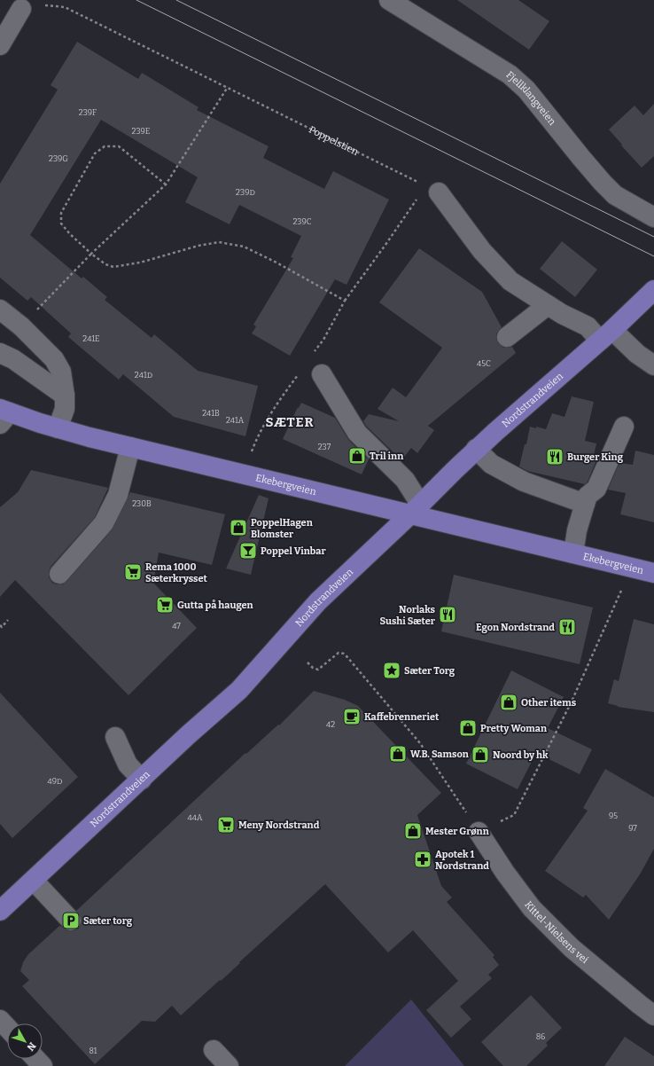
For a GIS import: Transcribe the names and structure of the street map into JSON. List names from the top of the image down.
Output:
{
  "streets": {
    "main road": ["Nordstrandveien", "Ekebergveien"],
    "street": ["Fjellklangveien", "Kittel-Nielsens vei"],
    "path": ["Poppelstien"]
  },
  "crossings": [
    ["Nordstrandveien", "Ekebergveien"]
  ],
  "districts": ["SÆTER"],
  "places": {
    "shop": [
      "Tril inn",
      "PoppelHagen Blomster",
      "Other items",
      "Pretty Woman",
      "W.B. Samson",
      "Noord by hk",
      "Mester Grønn"
    ],
    "restaurant": ["Burger King", "Norlaks Sushi Sæter", "Egon Nordstrand"],
    "bar": ["Poppel Vinbar"],
    "supermarket": ["Rema 1000 Sæterkrysset", "Gutta på haugen", "Meny Nordstrand"],
    "place": ["Sæter Torg"],
    "cafe": ["Kaffebrenneriet"],
    "pharmacy": ["Apotek 1 Nordstrand"],
    "parking": ["Sæter torg"]
  },
  "house_numbers": [
    "239F",
    "239E",
    "239G",
    "239D",
    "239C",
    "241E",
    "45C",
    "241D",
    "241B",
    "241A",
    "237",
    "230B",
    "47",
    "42",
    "49D",
    "95",
    "44A",
    "97",
    "86",
    "81"
  ],
  "north": "bottom right"
}
